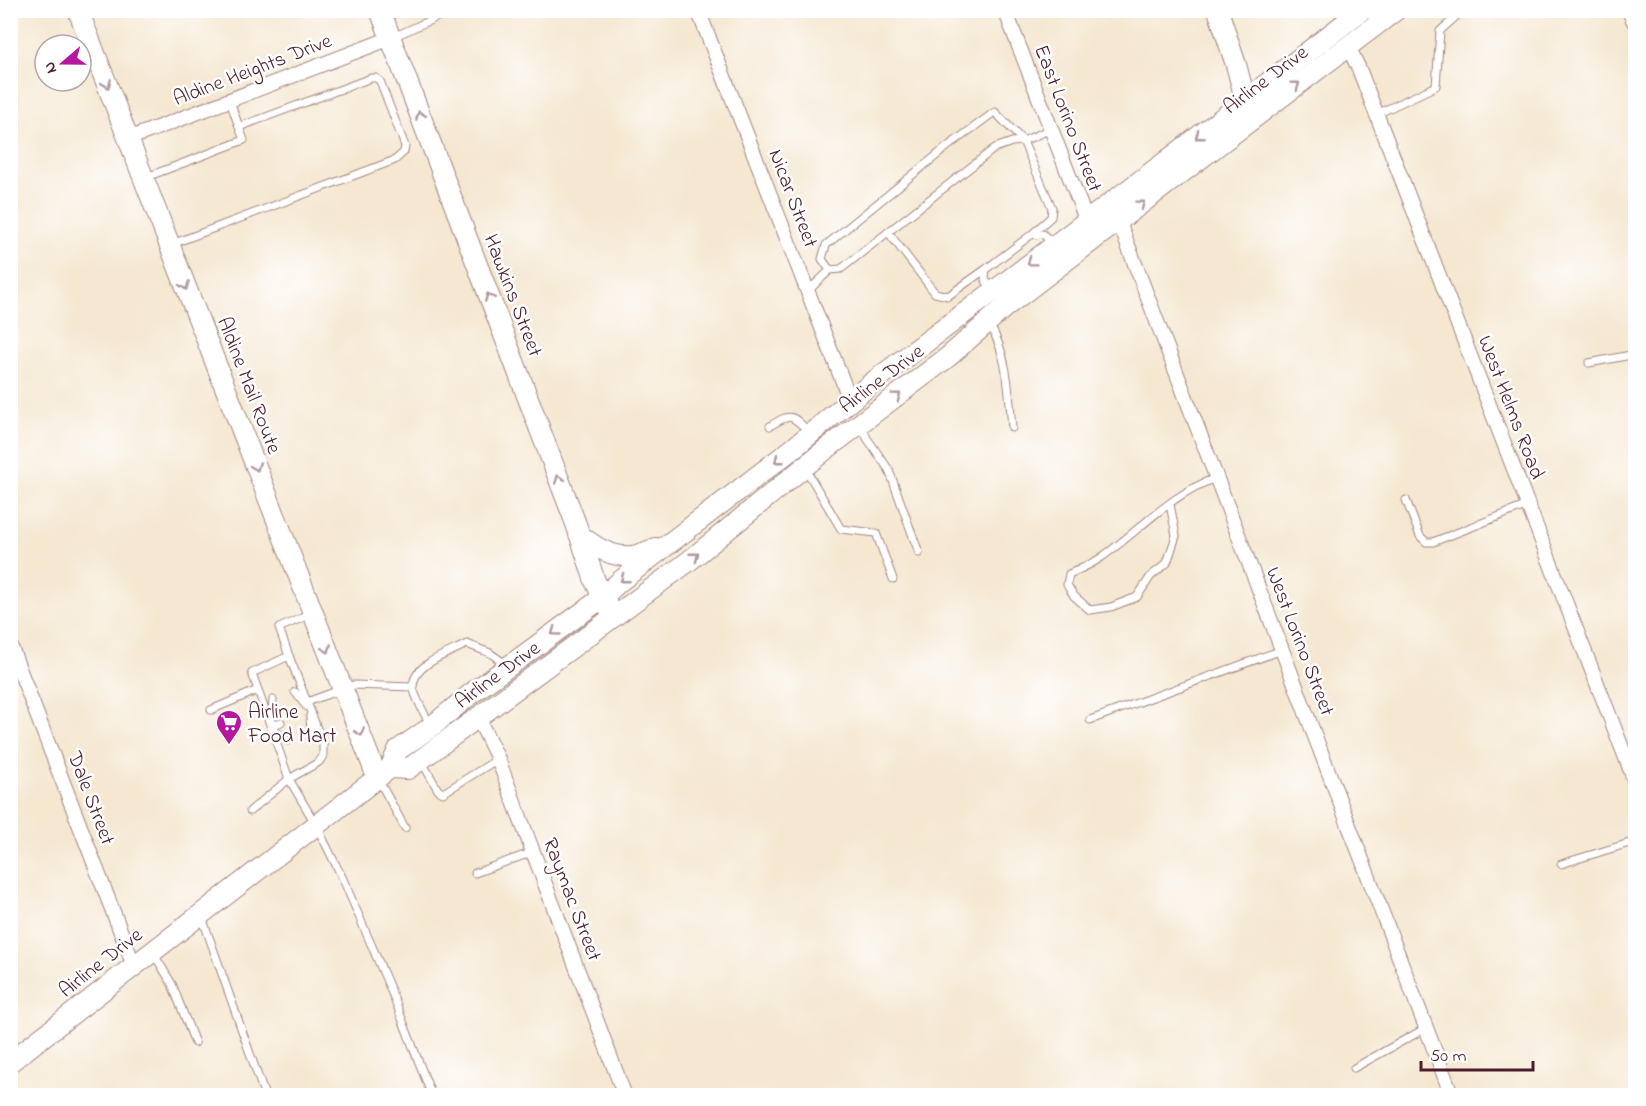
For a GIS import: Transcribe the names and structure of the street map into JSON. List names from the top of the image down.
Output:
{
  "streets": {
    "main road": ["Airline Drive", "Hawkins Street", "Aldine Mail Route"],
    "street": [
      "Aldine Heights Drive",
      "East Lorino Street",
      "Nicar Street",
      "West Helms Road",
      "West Lorino Street",
      "Dale Street",
      "Raymac Street"
    ]
  },
  "crossings": [
    ["Aldine Heights Drive", "Hawkins Street"],
    ["Aldine Heights Drive", "Aldine Mail Route"],
    ["Airline Drive", "East Lorino Street"],
    ["Airline Drive", "Nicar Street"],
    ["Airline Drive", "Hawkins Street"],
    ["Airline Drive", "Aldine Mail Route"],
    ["Airline Drive", "West Helms Road"],
    ["Airline Drive", "West Lorino Street"],
    ["Airline Drive", "Dale Street"],
    ["Airline Drive", "Raymac Street"]
  ],
  "one_way": ["Hawkins Street", "Aldine Mail Route"],
  "places": {
    "supermarket": ["Airline Food Mart"]
  },
  "scale_bar": "50 m",
  "north": "left"
}
